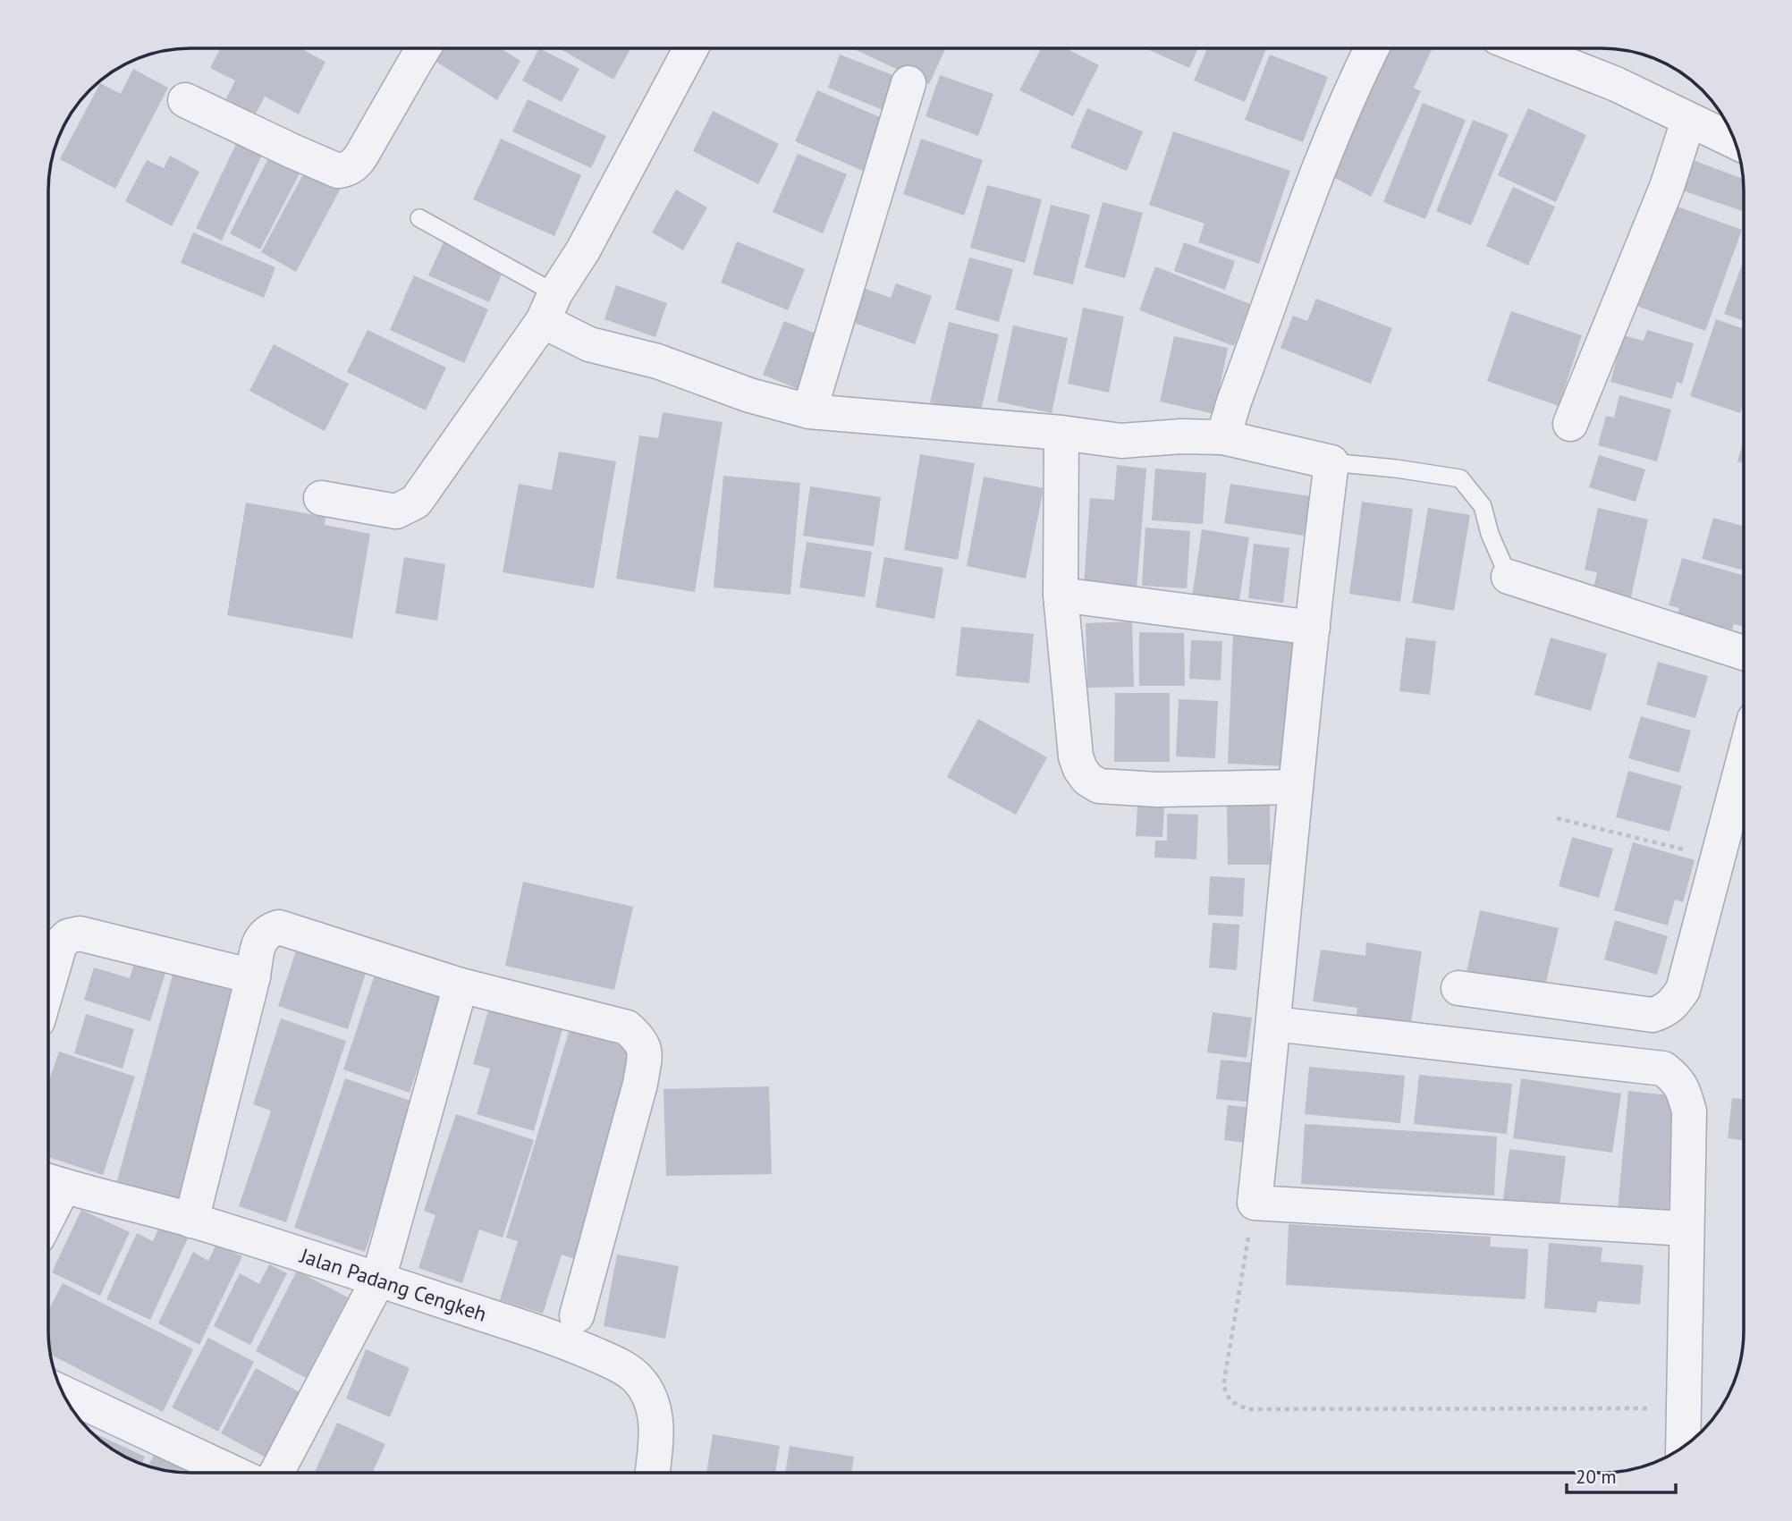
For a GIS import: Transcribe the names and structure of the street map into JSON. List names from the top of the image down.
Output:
{
  "streets": {
    "street": ["Jalan Padang Cengkeh"]
  },
  "scale_bar": "20 m"
}
